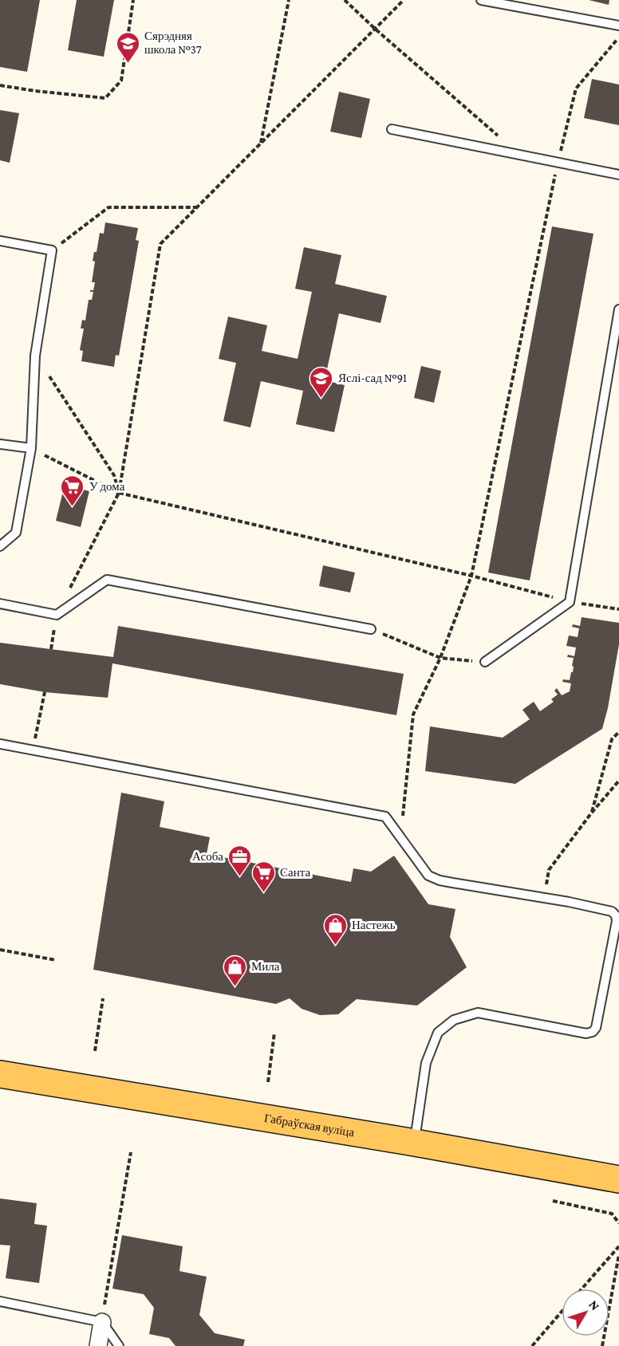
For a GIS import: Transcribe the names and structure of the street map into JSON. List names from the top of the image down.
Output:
{
  "streets": {
    "main road": ["Габраўская вуліца"]
  },
  "places": {
    "school or university": ["Сярэдняя школа №37", "Яслі-сад №91"],
    "supermarket": ["У дома", "Санта"],
    "office": ["Асоба"],
    "shop": ["Настежь", "Мила"]
  },
  "north": "top right"
}
